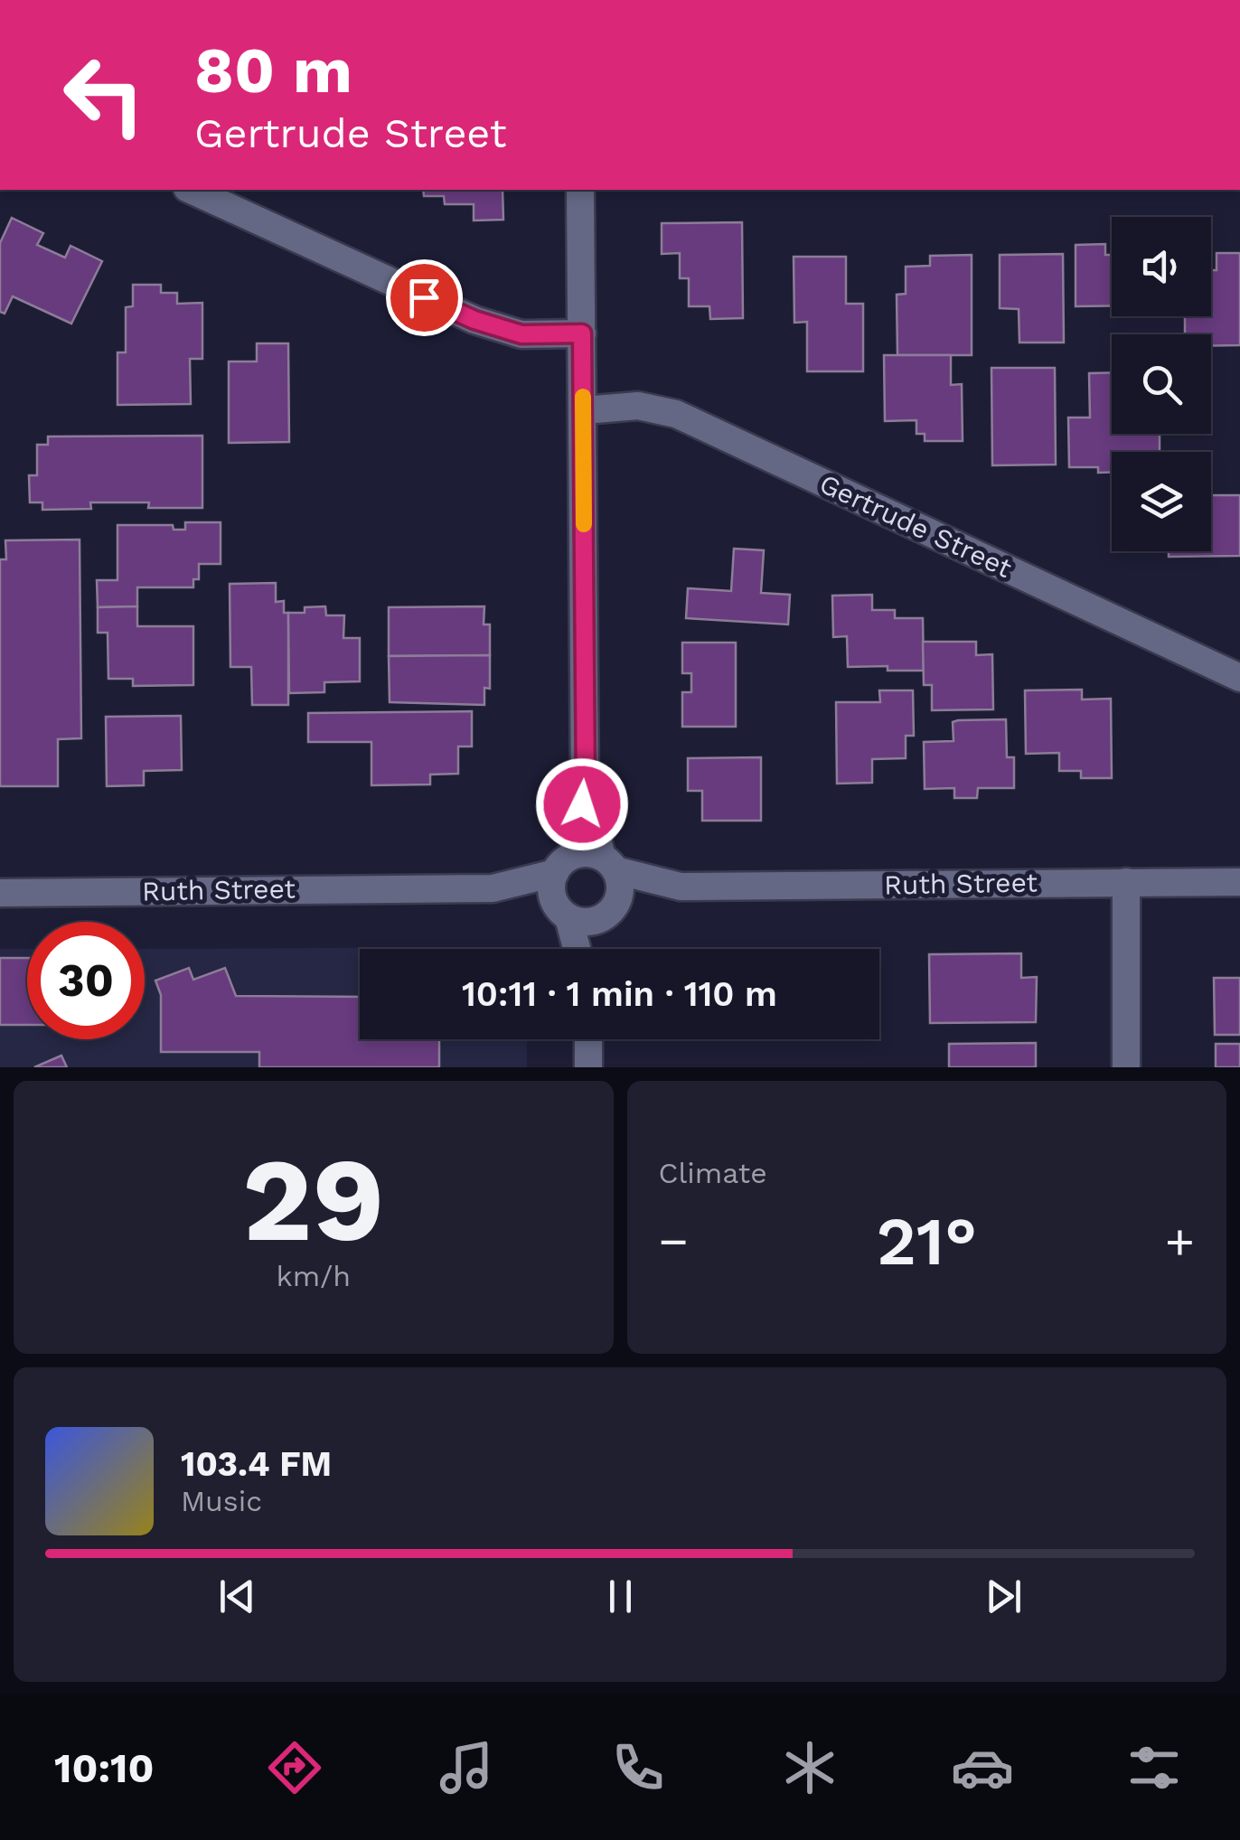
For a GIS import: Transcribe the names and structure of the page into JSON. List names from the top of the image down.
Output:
{
  "streets": {
    "street": ["Gertrude Street", "Ruth Street"]
  },
  "page": {
    "turn": ["80 m", "Gertrude Street"],
    "limit": "30",
    "trip": "10:11 · 1 min · 110 m",
    "tile": [
      ["29", "km/h"],
      "Climate"
    ],
    "heat": ["−", "21°", "+"],
    "song": ["103.4 FM", "Music"],
    "tabs": "10:10"
  }
}
